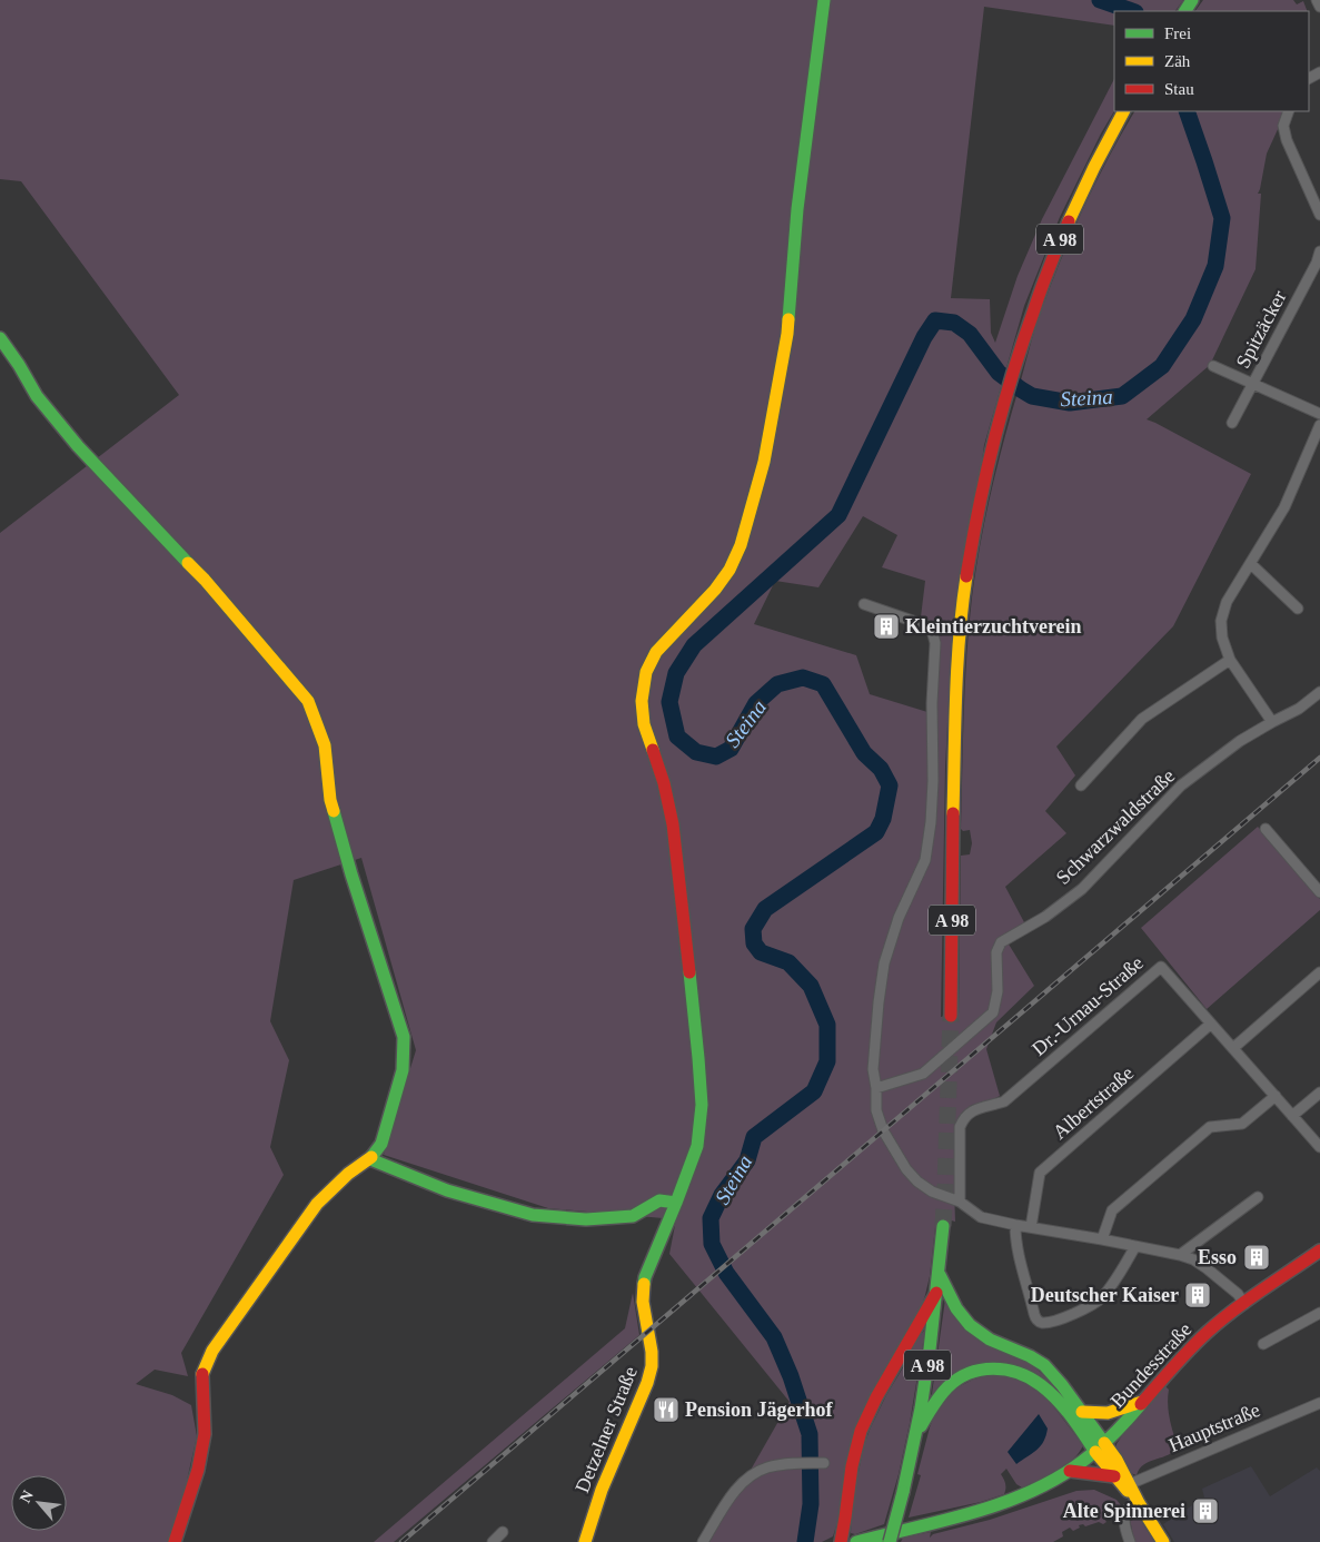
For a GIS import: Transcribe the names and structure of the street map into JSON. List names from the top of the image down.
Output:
{
  "streets": {
    "main road": ["A 98", "Bundesstraße", "Detzelner Straße"],
    "street": [
      "Spitzäcker",
      "Schwarzwaldstraße",
      "Dr.-Urnau-Straße",
      "Albertstraße",
      "Hauptstraße"
    ]
  },
  "crossings": [
    ["Dr.-Urnau-Straße", "Albertstraße"]
  ],
  "water": ["Steina"],
  "places": {
    "building": [
      "Kleintierzuchtverein",
      "Esso",
      "Deutscher Kaiser",
      "Alte Spinnerei"
    ],
    "restaurant": ["Pension Jägerhof"]
  },
  "legend": ["Frei", "Zäh", "Stau"],
  "north": "top left"
}
